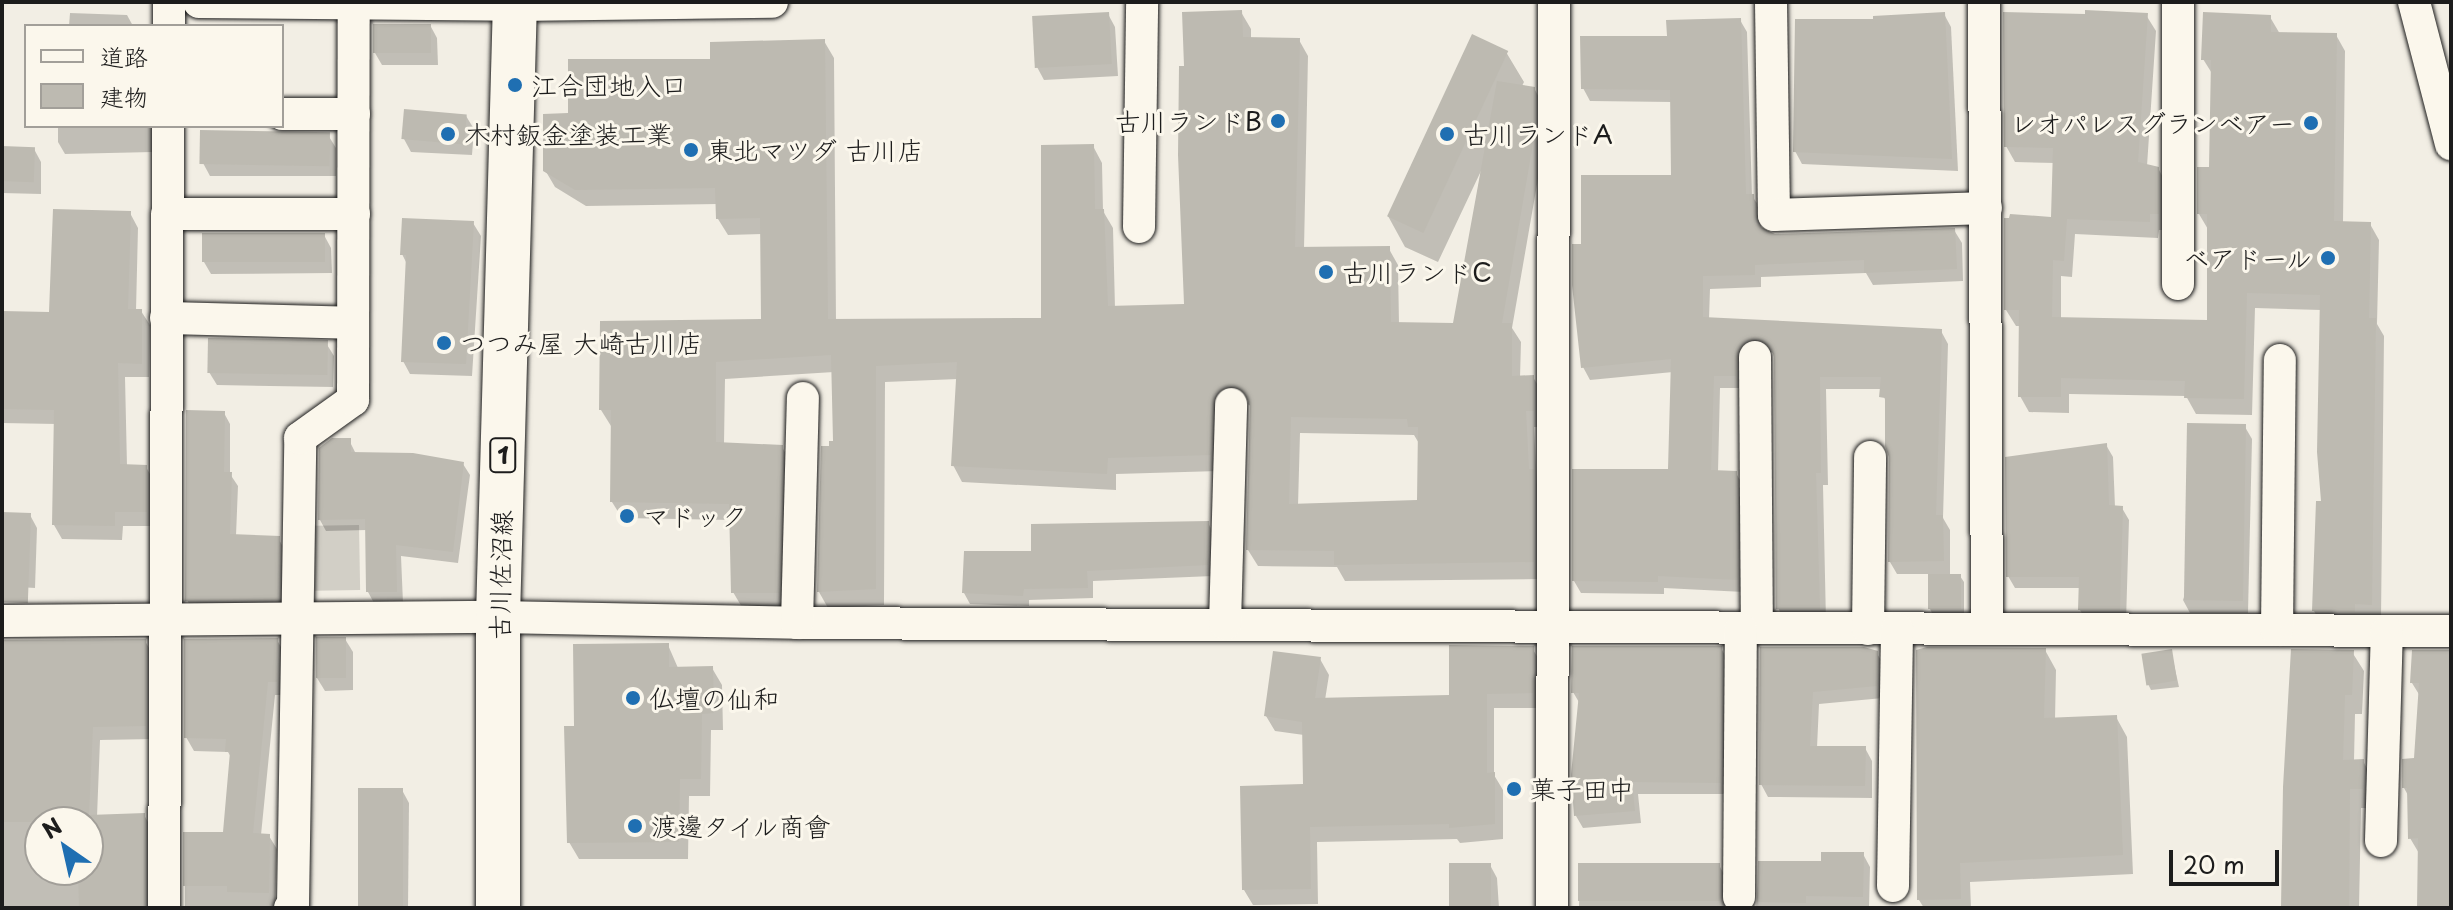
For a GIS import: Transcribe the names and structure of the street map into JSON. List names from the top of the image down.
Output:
{
  "streets": {
    "main road": ["1", "古川佐沼線"]
  },
  "places": [
    "江合団地入口",
    "古川ランドB",
    "レオパレスグランベアー",
    "木村鈑金塗装工業",
    "古川ランドA",
    "東北マツダ 古川店",
    "ベアドール",
    "古川ランドC",
    "つつみ屋 大崎古川店",
    "マドック",
    "仏壇の仙和",
    "菓子田中",
    "渡邊タイル商會"
  ],
  "legend": ["道路", "建物"],
  "scale_bar": "20 m",
  "north": "top left"
}
